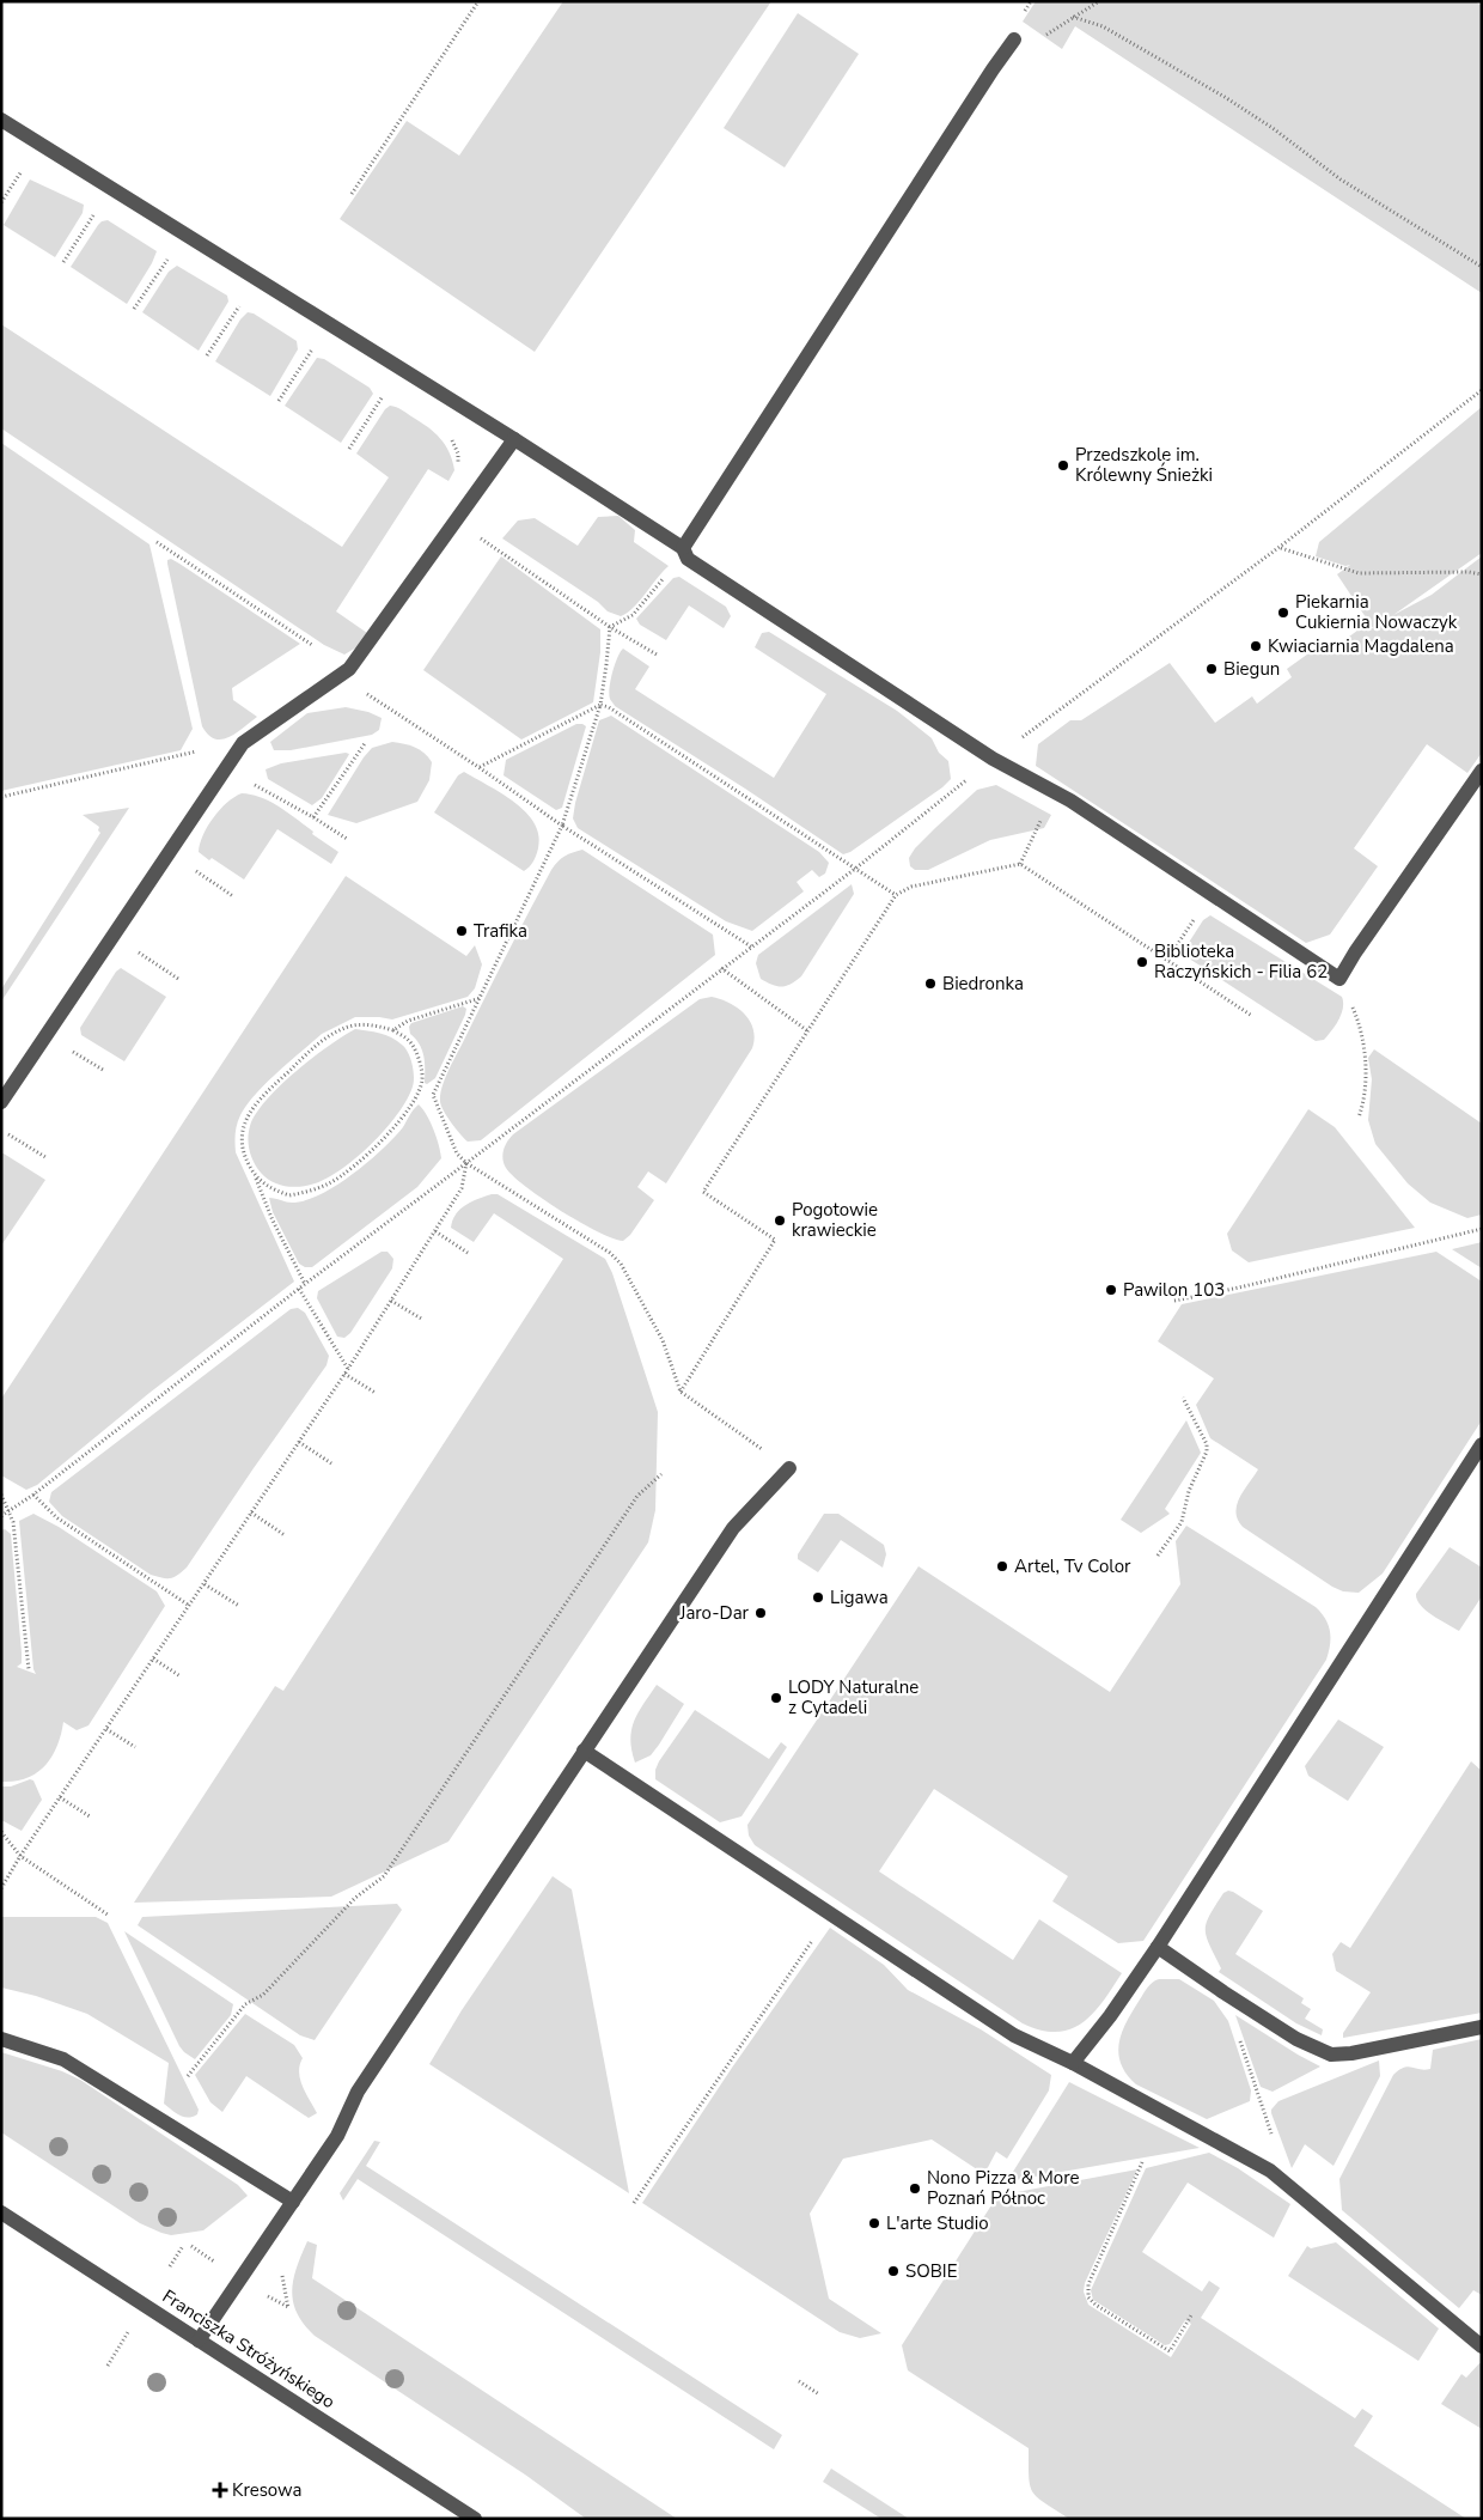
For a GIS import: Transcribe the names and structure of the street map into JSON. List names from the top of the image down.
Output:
{
  "streets": {
    "street": ["Franciszka Stróżyńskiego"]
  },
  "places": {
    "other": [
      "Przedszkole im. Królewny Śnieżki",
      "Piekarnia Cukiernia Nowaczyk",
      "Kwiaciarnia Magdalena",
      "Biegun",
      "Trafika",
      "Biblioteka Raczyńskich - Filia 62",
      "Biedronka",
      "Pogotowie krawieckie",
      "Pawilon 103",
      "Artel, Tv Color",
      "Ligawa",
      "Jaro-Dar",
      "LODY Naturalne z Cytadeli",
      "Nono Pizza & More Poznań Północ",
      "L'arte Studio",
      "SOBIE"
    ],
    "health": ["Kresowa"]
  }
}
